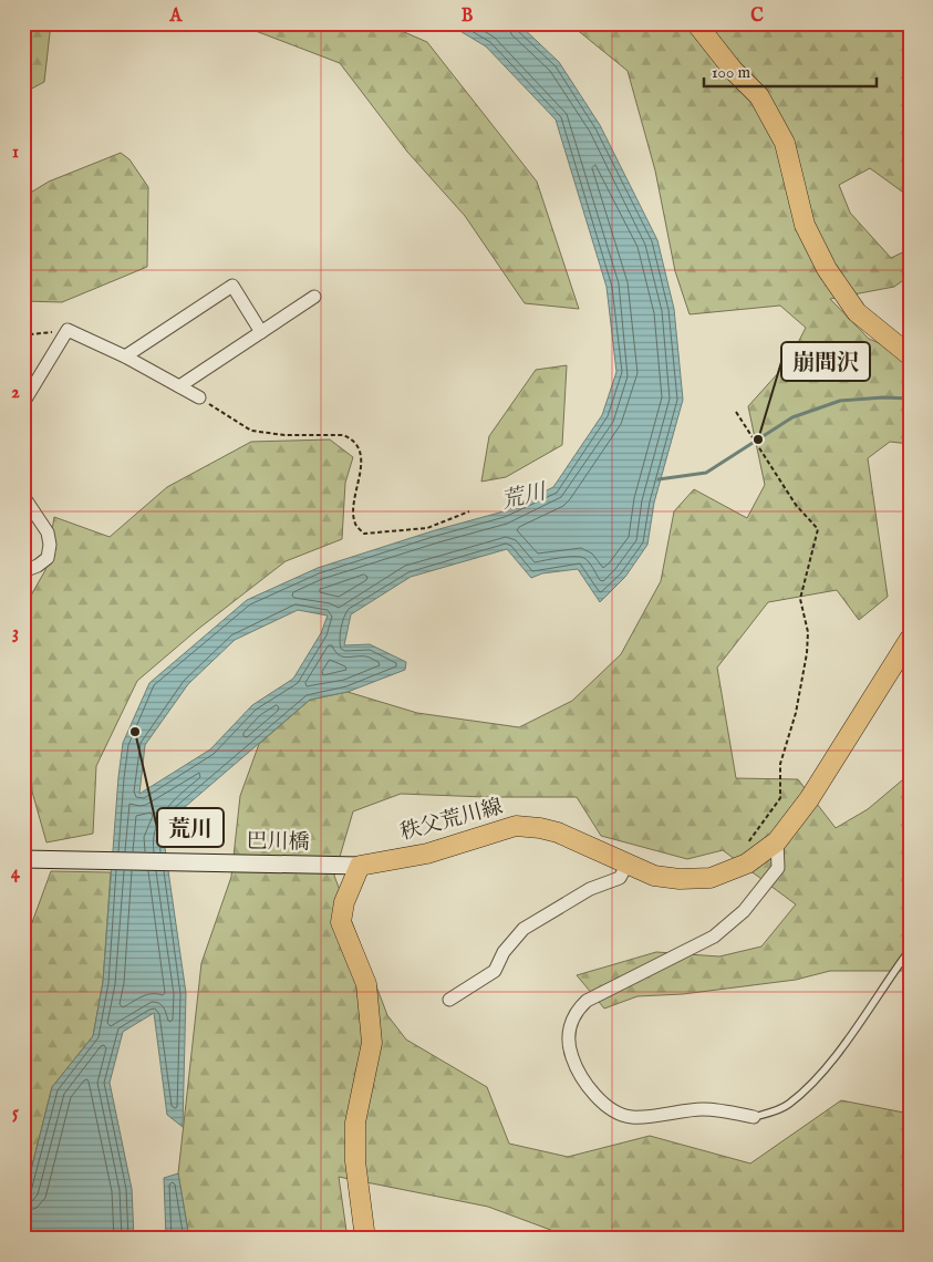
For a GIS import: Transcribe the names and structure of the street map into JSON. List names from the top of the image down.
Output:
{
  "streets": {
    "main road": ["秩父荒川線", "巴川橋"]
  },
  "crossings": [
    ["秩父荒川線", "巴川橋"]
  ],
  "water": ["荒川"],
  "places": ["崩間沢", "荒川"],
  "scale_bar": "100 m",
  "grid": {
    "columns": ["A", "B", "C"],
    "rows": [
      "1",
      "2",
      "3",
      "4",
      "5"
    ]
  }
}
